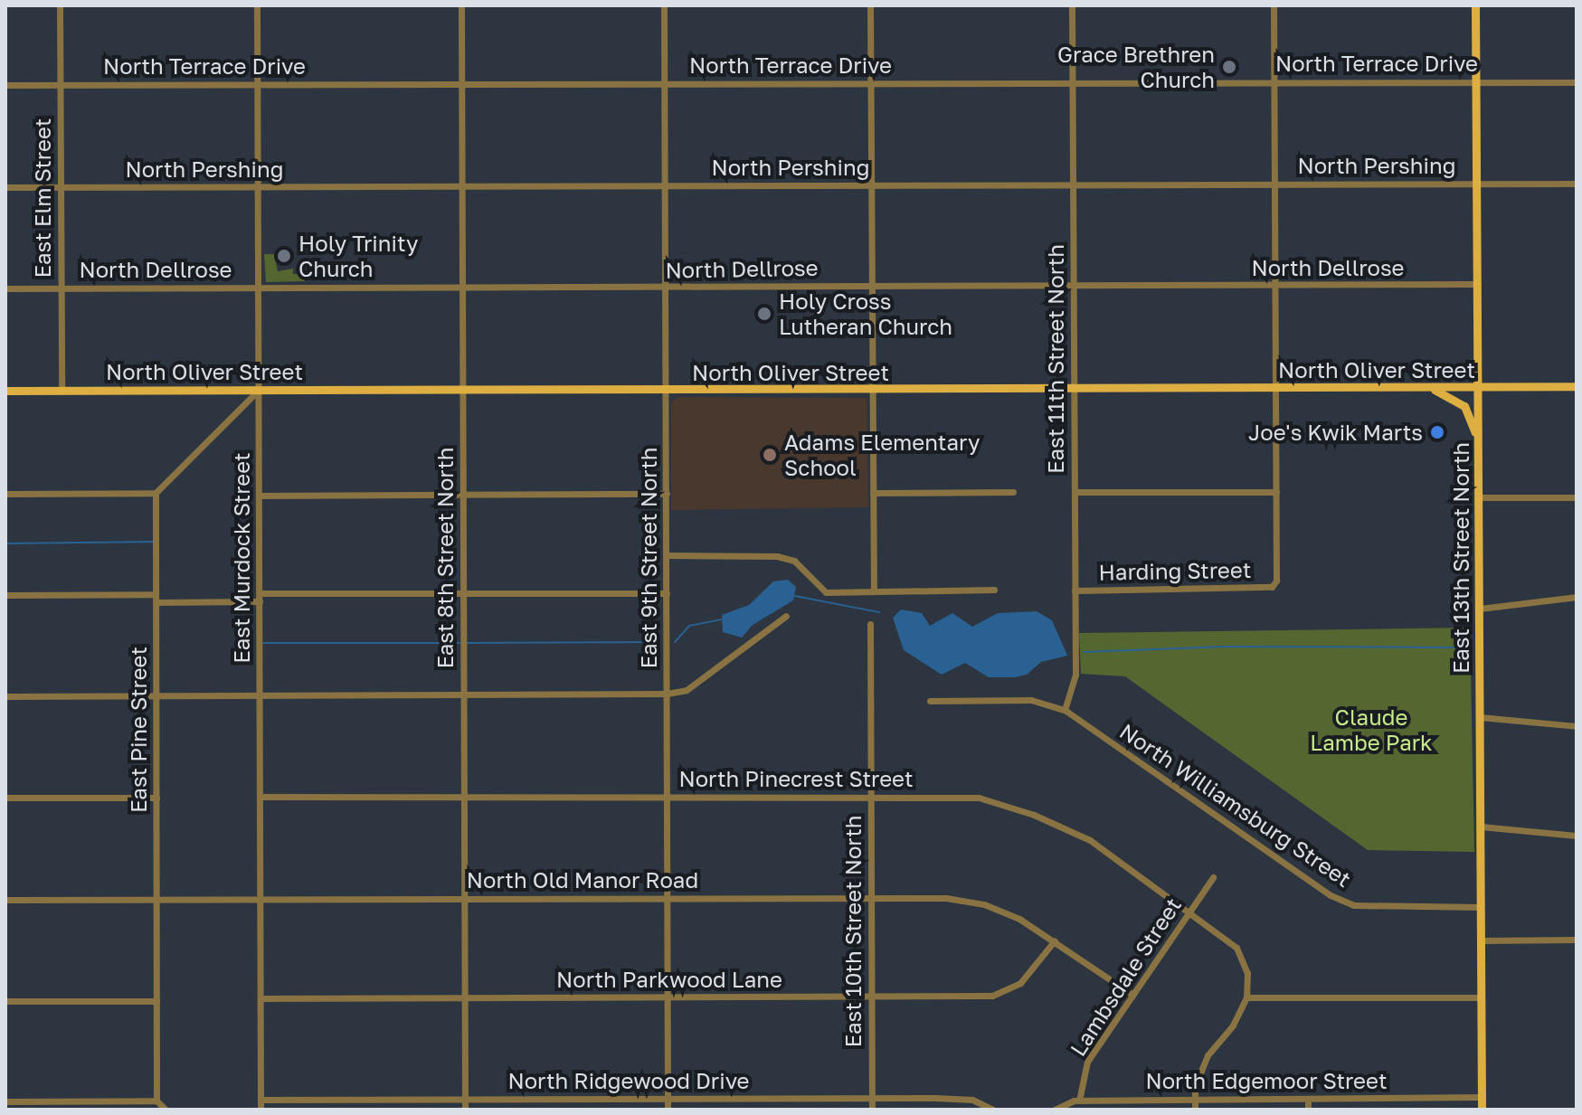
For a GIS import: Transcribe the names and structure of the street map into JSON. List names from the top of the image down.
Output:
{
  "streets": {
    "main road": ["North Oliver Street", "East 13th Street North"],
    "street": [
      "North Terrace Drive",
      "North Pershing",
      "East Elm Street",
      "North Dellrose",
      "East 11th Street North",
      "East Murdock Street",
      "East 8th Street North",
      "East 9th Street North",
      "Harding Street",
      "East Pine Street",
      "North Pinecrest Street",
      "North Williamsburg Street",
      "North Old Manor Road",
      "East 10th Street North",
      "Lambsdale Street",
      "North Parkwood Lane",
      "North Ridgewood Drive",
      "North Edgemoor Street"
    ]
  },
  "crossings": [
    ["North Terrace Drive", "East Elm Street"],
    ["North Terrace Drive", "East 11th Street North"],
    ["North Terrace Drive", "East Murdock Street"],
    ["North Terrace Drive", "East 8th Street North"],
    ["North Terrace Drive", "East 9th Street North"],
    ["North Terrace Drive", "East 13th Street North"],
    ["North Pershing", "East Elm Street"],
    ["North Pershing", "East 11th Street North"],
    ["North Pershing", "East Murdock Street"],
    ["North Pershing", "East 8th Street North"],
    ["North Pershing", "East 9th Street North"],
    ["North Pershing", "East 13th Street North"],
    ["East Elm Street", "North Dellrose"],
    ["East Elm Street", "North Oliver Street"],
    ["North Dellrose", "East 11th Street North"],
    ["North Dellrose", "East Murdock Street"],
    ["North Dellrose", "East 8th Street North"],
    ["North Dellrose", "East 9th Street North"],
    ["North Dellrose", "East 13th Street North"],
    ["East 11th Street North", "North Oliver Street"],
    ["East 11th Street North", "Harding Street"],
    ["East 11th Street North", "North Williamsburg Street"],
    ["North Oliver Street", "East Murdock Street"],
    ["North Oliver Street", "East 8th Street North"],
    ["North Oliver Street", "East 9th Street North"],
    ["North Oliver Street", "East 13th Street North"],
    ["East Murdock Street", "North Pinecrest Street"],
    ["East Murdock Street", "North Old Manor Road"],
    ["East Murdock Street", "North Parkwood Lane"],
    ["East Murdock Street", "North Ridgewood Drive"],
    ["East 8th Street North", "North Pinecrest Street"],
    ["East 8th Street North", "North Old Manor Road"],
    ["East 8th Street North", "North Parkwood Lane"],
    ["East 8th Street North", "North Ridgewood Drive"],
    ["East 9th Street North", "North Pinecrest Street"],
    ["East 9th Street North", "North Old Manor Road"],
    ["East 9th Street North", "North Parkwood Lane"],
    ["East 9th Street North", "North Ridgewood Drive"],
    ["East 13th Street North", "North Williamsburg Street"],
    ["East 13th Street North", "North Edgemoor Street"],
    ["East Pine Street", "North Old Manor Road"],
    ["North Pinecrest Street", "East 10th Street North"],
    ["North Pinecrest Street", "Lambsdale Street"],
    ["North Old Manor Road", "East 10th Street North"],
    ["North Old Manor Road", "Lambsdale Street"],
    ["North Old Manor Road", "North Parkwood Lane"],
    ["East 10th Street North", "North Parkwood Lane"],
    ["East 10th Street North", "North Ridgewood Drive"],
    ["Lambsdale Street", "North Edgemoor Street"]
  ],
  "parks": ["Claude Lambe Park"],
  "places": [
    "Grace Brethren Church",
    "Holy Trinity Church",
    "Holy Cross Lutheran Church",
    "Joe's Kwik Marts",
    "Adams Elementary School"
  ]
}
